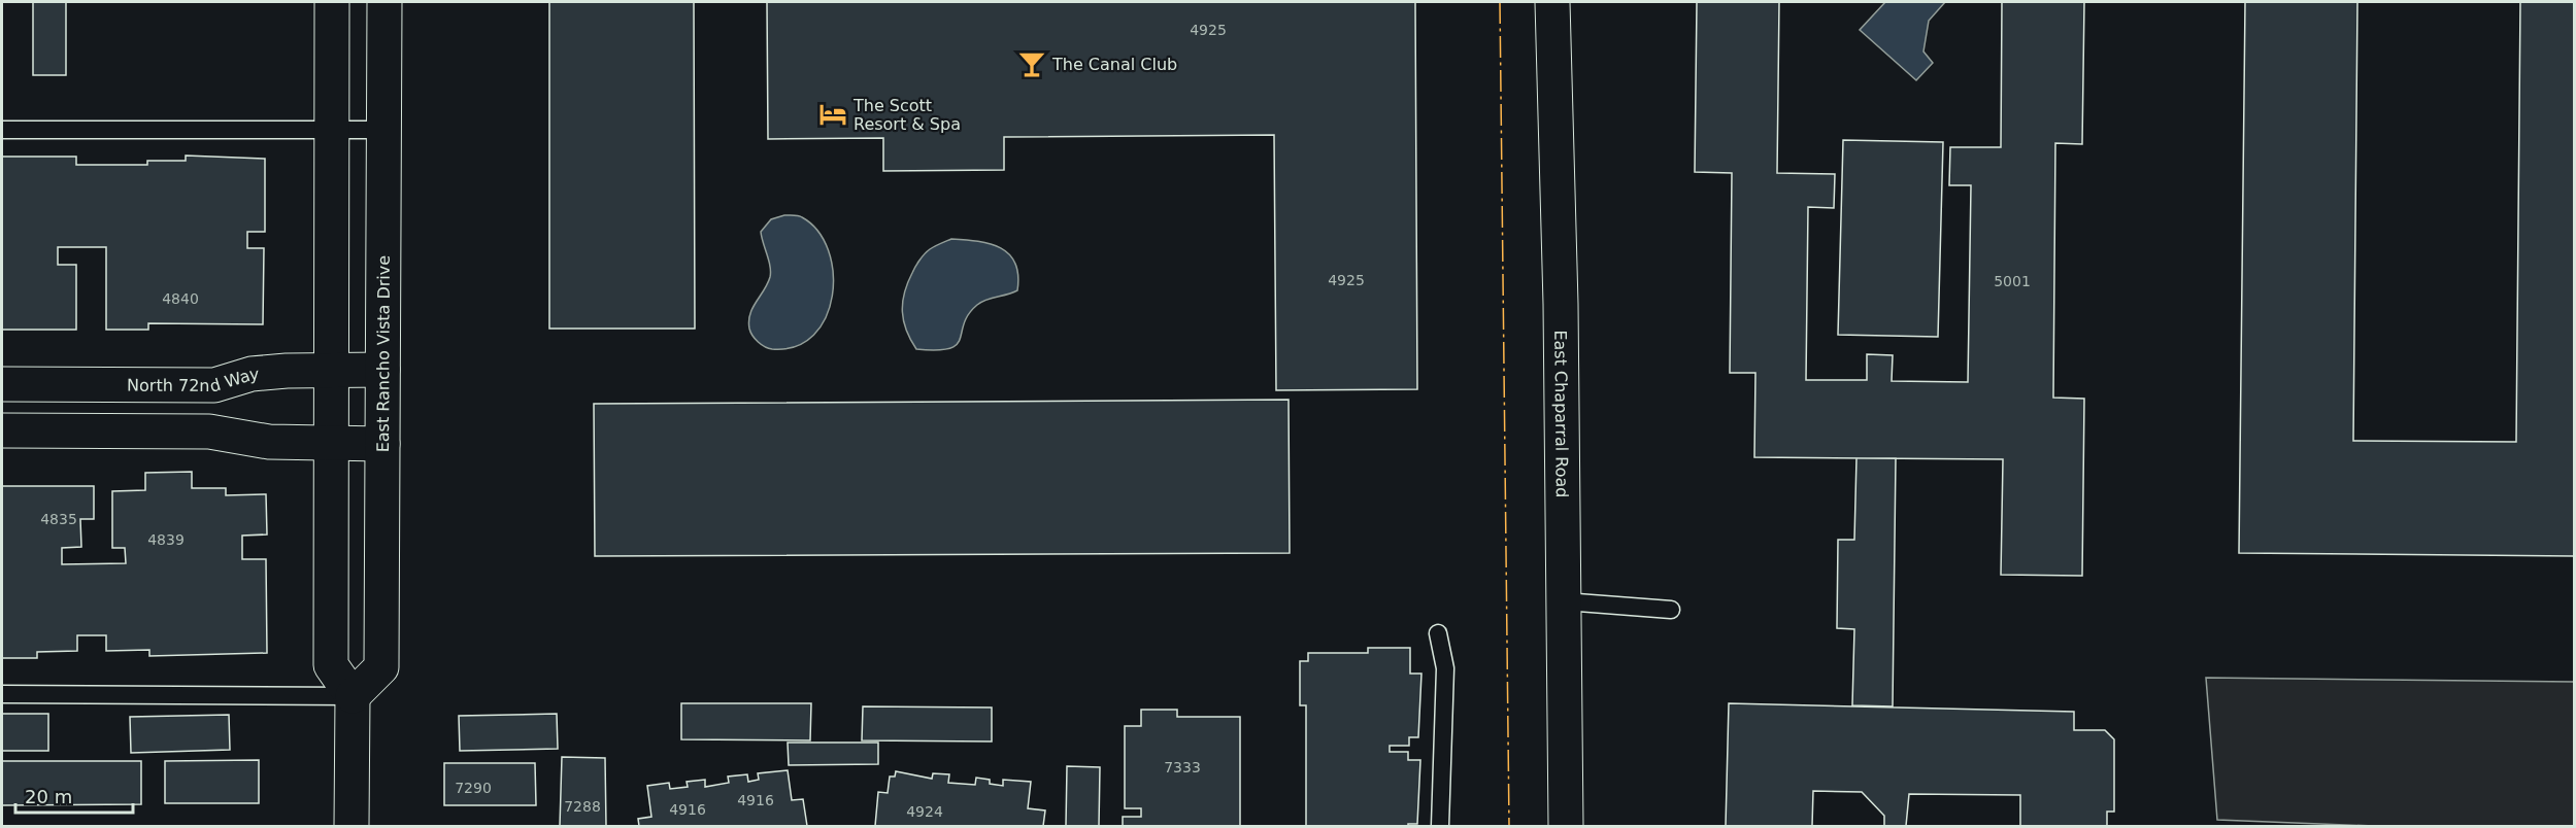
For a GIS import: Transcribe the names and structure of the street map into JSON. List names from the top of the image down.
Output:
{
  "streets": {
    "street": ["East Rancho Vista Drive", "North 72nd Way", "East Chaparral Road"]
  },
  "crossings": [
    ["East Rancho Vista Drive", "North 72nd Way"]
  ],
  "places": {
    "bar": ["The Canal Club"],
    "hotel": ["The Scott Resort & Spa"]
  },
  "house_numbers": [
    "4925",
    "4925",
    "5001",
    "4840",
    "4835",
    "4839",
    "7333",
    "7290",
    "4916",
    "7288",
    "4916",
    "4924"
  ],
  "scale_bar": "20 m"
}
